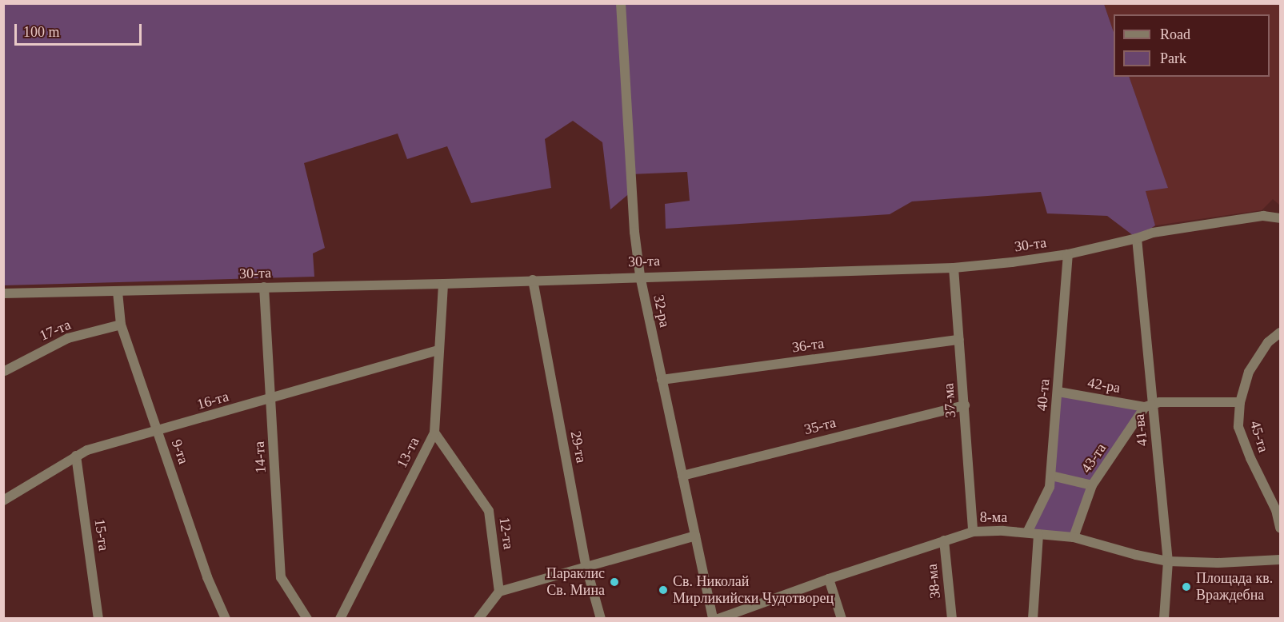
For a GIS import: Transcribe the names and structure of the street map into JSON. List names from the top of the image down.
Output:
{
  "streets": {
    "street": [
      "30-та",
      "32-ра",
      "17-та",
      "36-та",
      "42-ра",
      "40-та",
      "16-та",
      "37-ма",
      "35-та",
      "41-ва",
      "45-та",
      "29-та",
      "9-та",
      "13-та",
      "14-та",
      "43-та",
      "8-ма",
      "12-та",
      "15-та",
      "38-ма"
    ]
  },
  "crossings": [
    ["30-та", "32-ра"],
    ["30-та", "40-та"],
    ["30-та", "37-ма"],
    ["30-та", "41-ва"],
    ["30-та", "29-та"],
    ["30-та", "9-та"],
    ["30-та", "13-та"],
    ["30-та", "14-та"],
    ["32-ра", "36-та"],
    ["32-ра", "35-та"],
    ["17-та", "9-та"],
    ["36-та", "37-ма"],
    ["42-ра", "40-та"],
    ["42-ра", "41-ва"],
    ["42-ра", "45-та"],
    ["42-ра", "43-та"],
    ["40-та", "8-ма"],
    ["16-та", "9-та"],
    ["16-та", "13-та"],
    ["16-та", "14-та"],
    ["16-та", "15-та"],
    ["37-ма", "35-та"],
    ["37-ма", "8-ма"],
    ["41-ва", "43-та"],
    ["41-ва", "8-ма"],
    ["13-та", "12-та"],
    ["43-та", "8-ма"],
    ["8-ма", "38-ма"]
  ],
  "places": ["Параклис Св. Мина", "Площада кв. Враждебна", "Св. Николай Мирликийски Чудотворец"],
  "legend": ["Road", "Park"],
  "scale_bar": "100 m"
}
